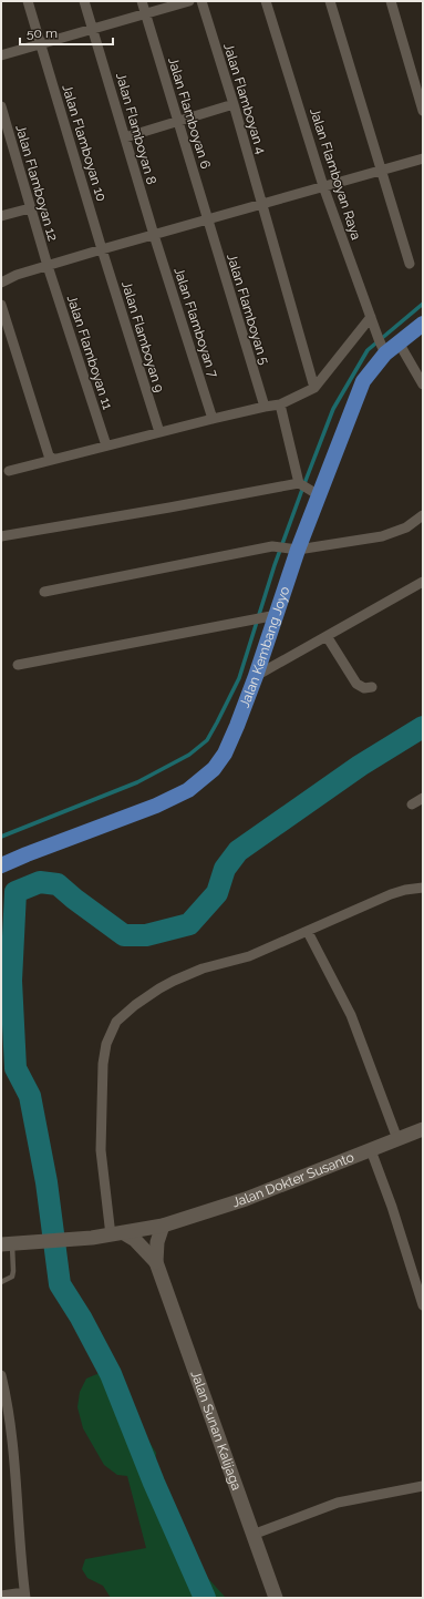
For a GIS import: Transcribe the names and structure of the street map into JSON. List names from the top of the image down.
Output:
{
  "streets": {
    "main road": ["Jalan Kembang Joyo", "Jalan Dokter Susanto", "Jalan Sunan Kalijaga"],
    "street": [
      "Jalan Flamboyan 4",
      "Jalan Flamboyan 6",
      "Jalan Flamboyan 8",
      "Jalan Flamboyan 10",
      "Jalan Flamboyan Raya",
      "Jalan Flamboyan 12",
      "Jalan Flamboyan 5",
      "Jalan Flamboyan 7",
      "Jalan Flamboyan 9",
      "Jalan Flamboyan 11"
    ]
  },
  "crossings": [
    ["Jalan Flamboyan 6", "Jalan Flamboyan 5"],
    ["Jalan Flamboyan 8", "Jalan Flamboyan 7"],
    ["Jalan Flamboyan 10", "Jalan Flamboyan 9"],
    ["Jalan Flamboyan Raya", "Jalan Kembang Joyo"],
    ["Jalan Flamboyan 12", "Jalan Flamboyan 11"],
    ["Jalan Dokter Susanto", "Jalan Sunan Kalijaga"]
  ],
  "scale_bar": "50 m"
}
